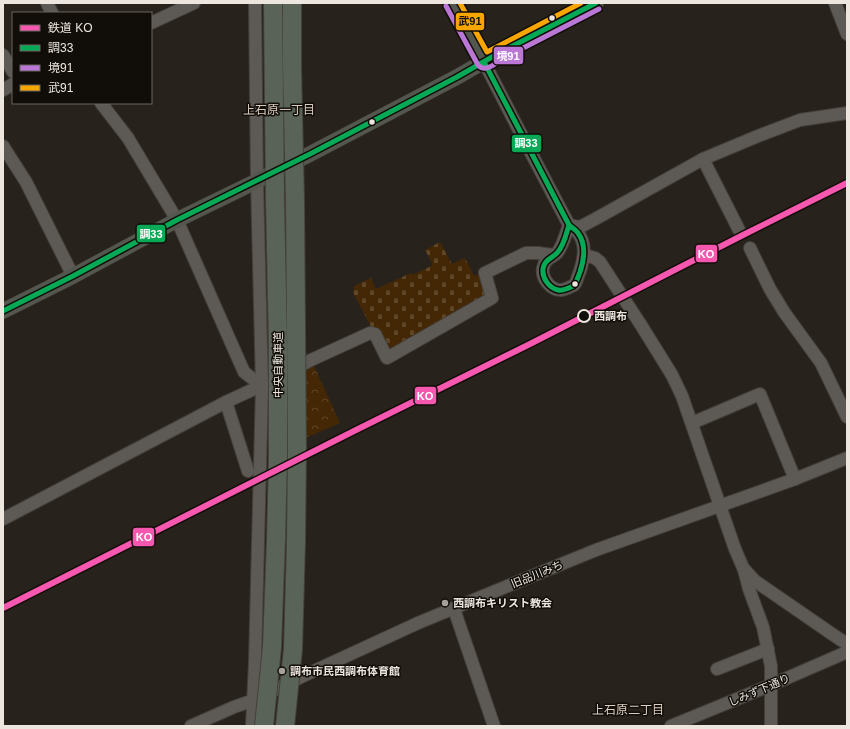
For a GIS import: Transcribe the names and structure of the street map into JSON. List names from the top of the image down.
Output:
{
  "streets": {
    "highway": ["中央自動車道"],
    "street": ["旧品川みち", "しみず下通り"]
  },
  "districts": ["上石原一丁目", "上石原二丁目"],
  "places": ["西調布", "西調布キリスト教会", "調布市民西調布体育館"],
  "lines": [
    "transit line 調33",
    "transit line 武91",
    "transit line 境91",
    "rail line KO"
  ],
  "legend": [
    "鉄道 KO",
    "調33",
    "境91",
    "武91"
  ]
}
